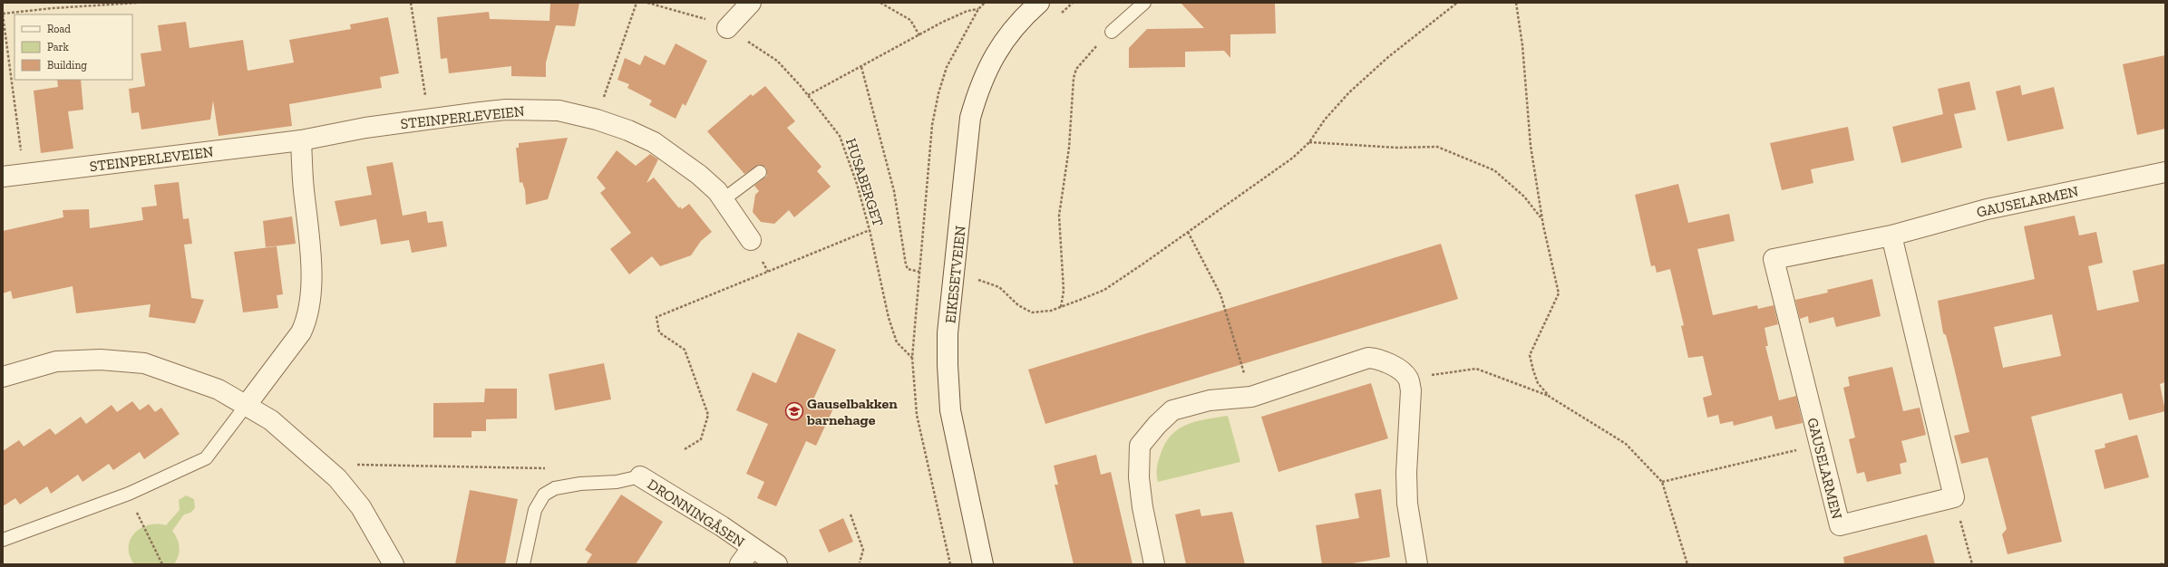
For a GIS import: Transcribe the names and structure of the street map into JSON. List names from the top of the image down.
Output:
{
  "streets": {
    "street": [
      "STEINPERLEVEIEN",
      "GAUSELARMEN",
      "EIKESETVEIEN",
      "DRONNINGÅSEN"
    ],
    "path": ["HUSABERGET"]
  },
  "places": {
    "school or university": ["Gauselbakken barnehage"]
  },
  "legend": ["Road", "Park", "Building"]
}
